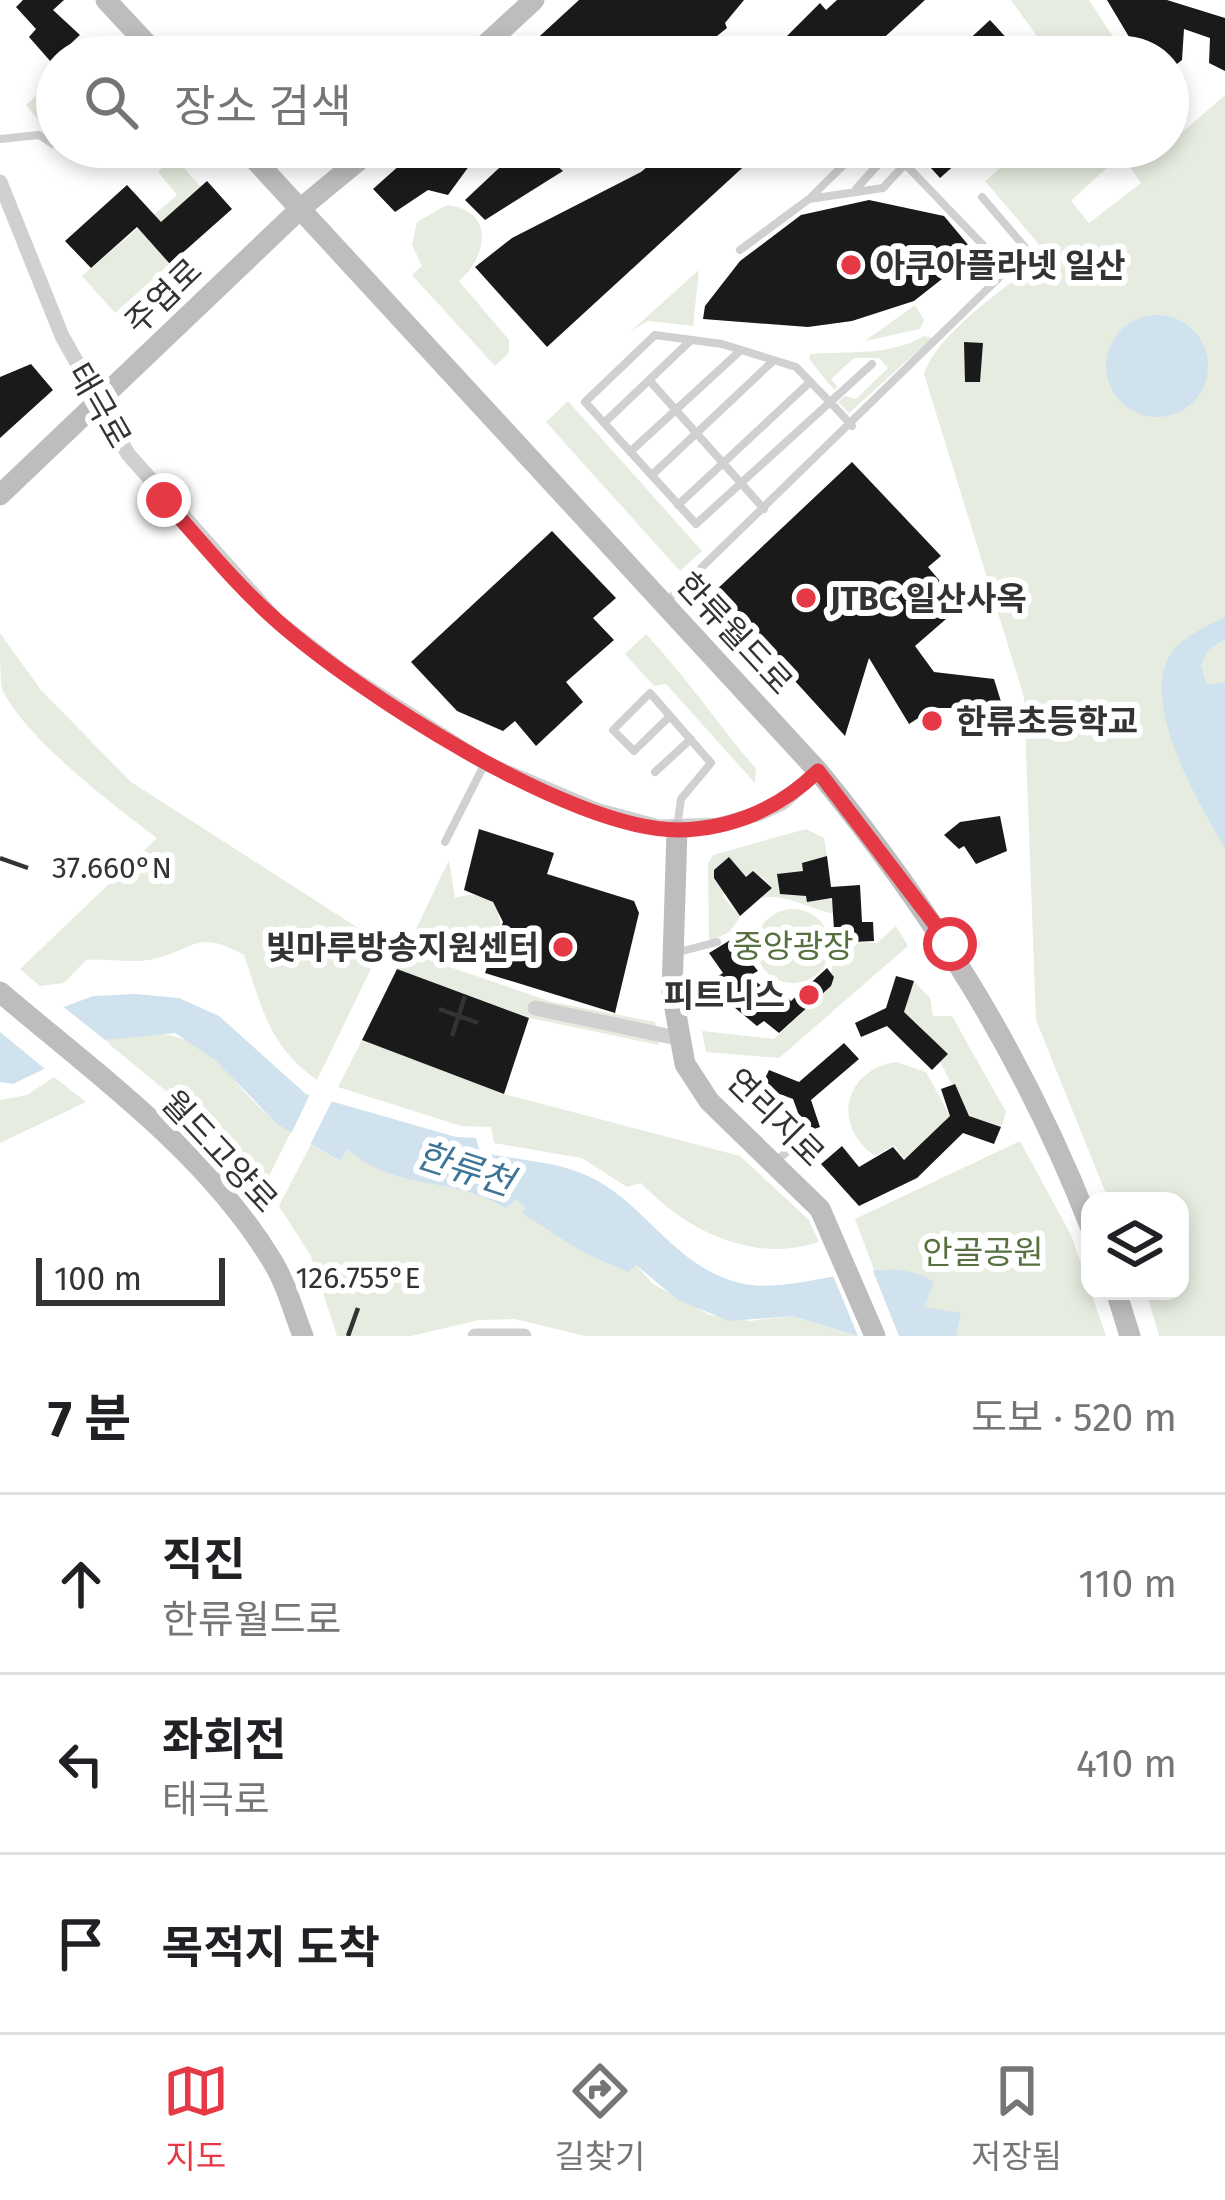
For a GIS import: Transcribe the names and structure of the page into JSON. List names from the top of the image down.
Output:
{
  "streets": {
    "main road": [
      "주엽로",
      "한류월드로",
      "연리지로",
      "월드고양로"
    ],
    "street": ["태극로"]
  },
  "crossings": [
    ["주엽로", "태극로"],
    ["주엽로", "한류월드로"],
    ["태극로", "한류월드로"],
    ["태극로", "연리지로"]
  ],
  "water": ["한류천"],
  "parks": ["중앙광장", "안골공원"],
  "places": [
    "아쿠아플라넷 일산",
    "JTBC 일산사옥",
    "한류초등학교",
    "빛마루방송지원센터",
    "피트니스"
  ],
  "scale_bar": "100 m",
  "page": {
    "search": "장소 검색",
    "scale": "100 m",
    "heading": ["7 분", "도보 · 520 m"],
    "list": [
      ["직진", "한류월드로", "110 m"],
      ["좌회전", "태극로", "410 m"],
      "목적지 도착"
    ],
    "nav": ["지도", "길찾기", "저장됨"]
  },
  "coordinates": ["37.660°N", "126.755°E"]
}
